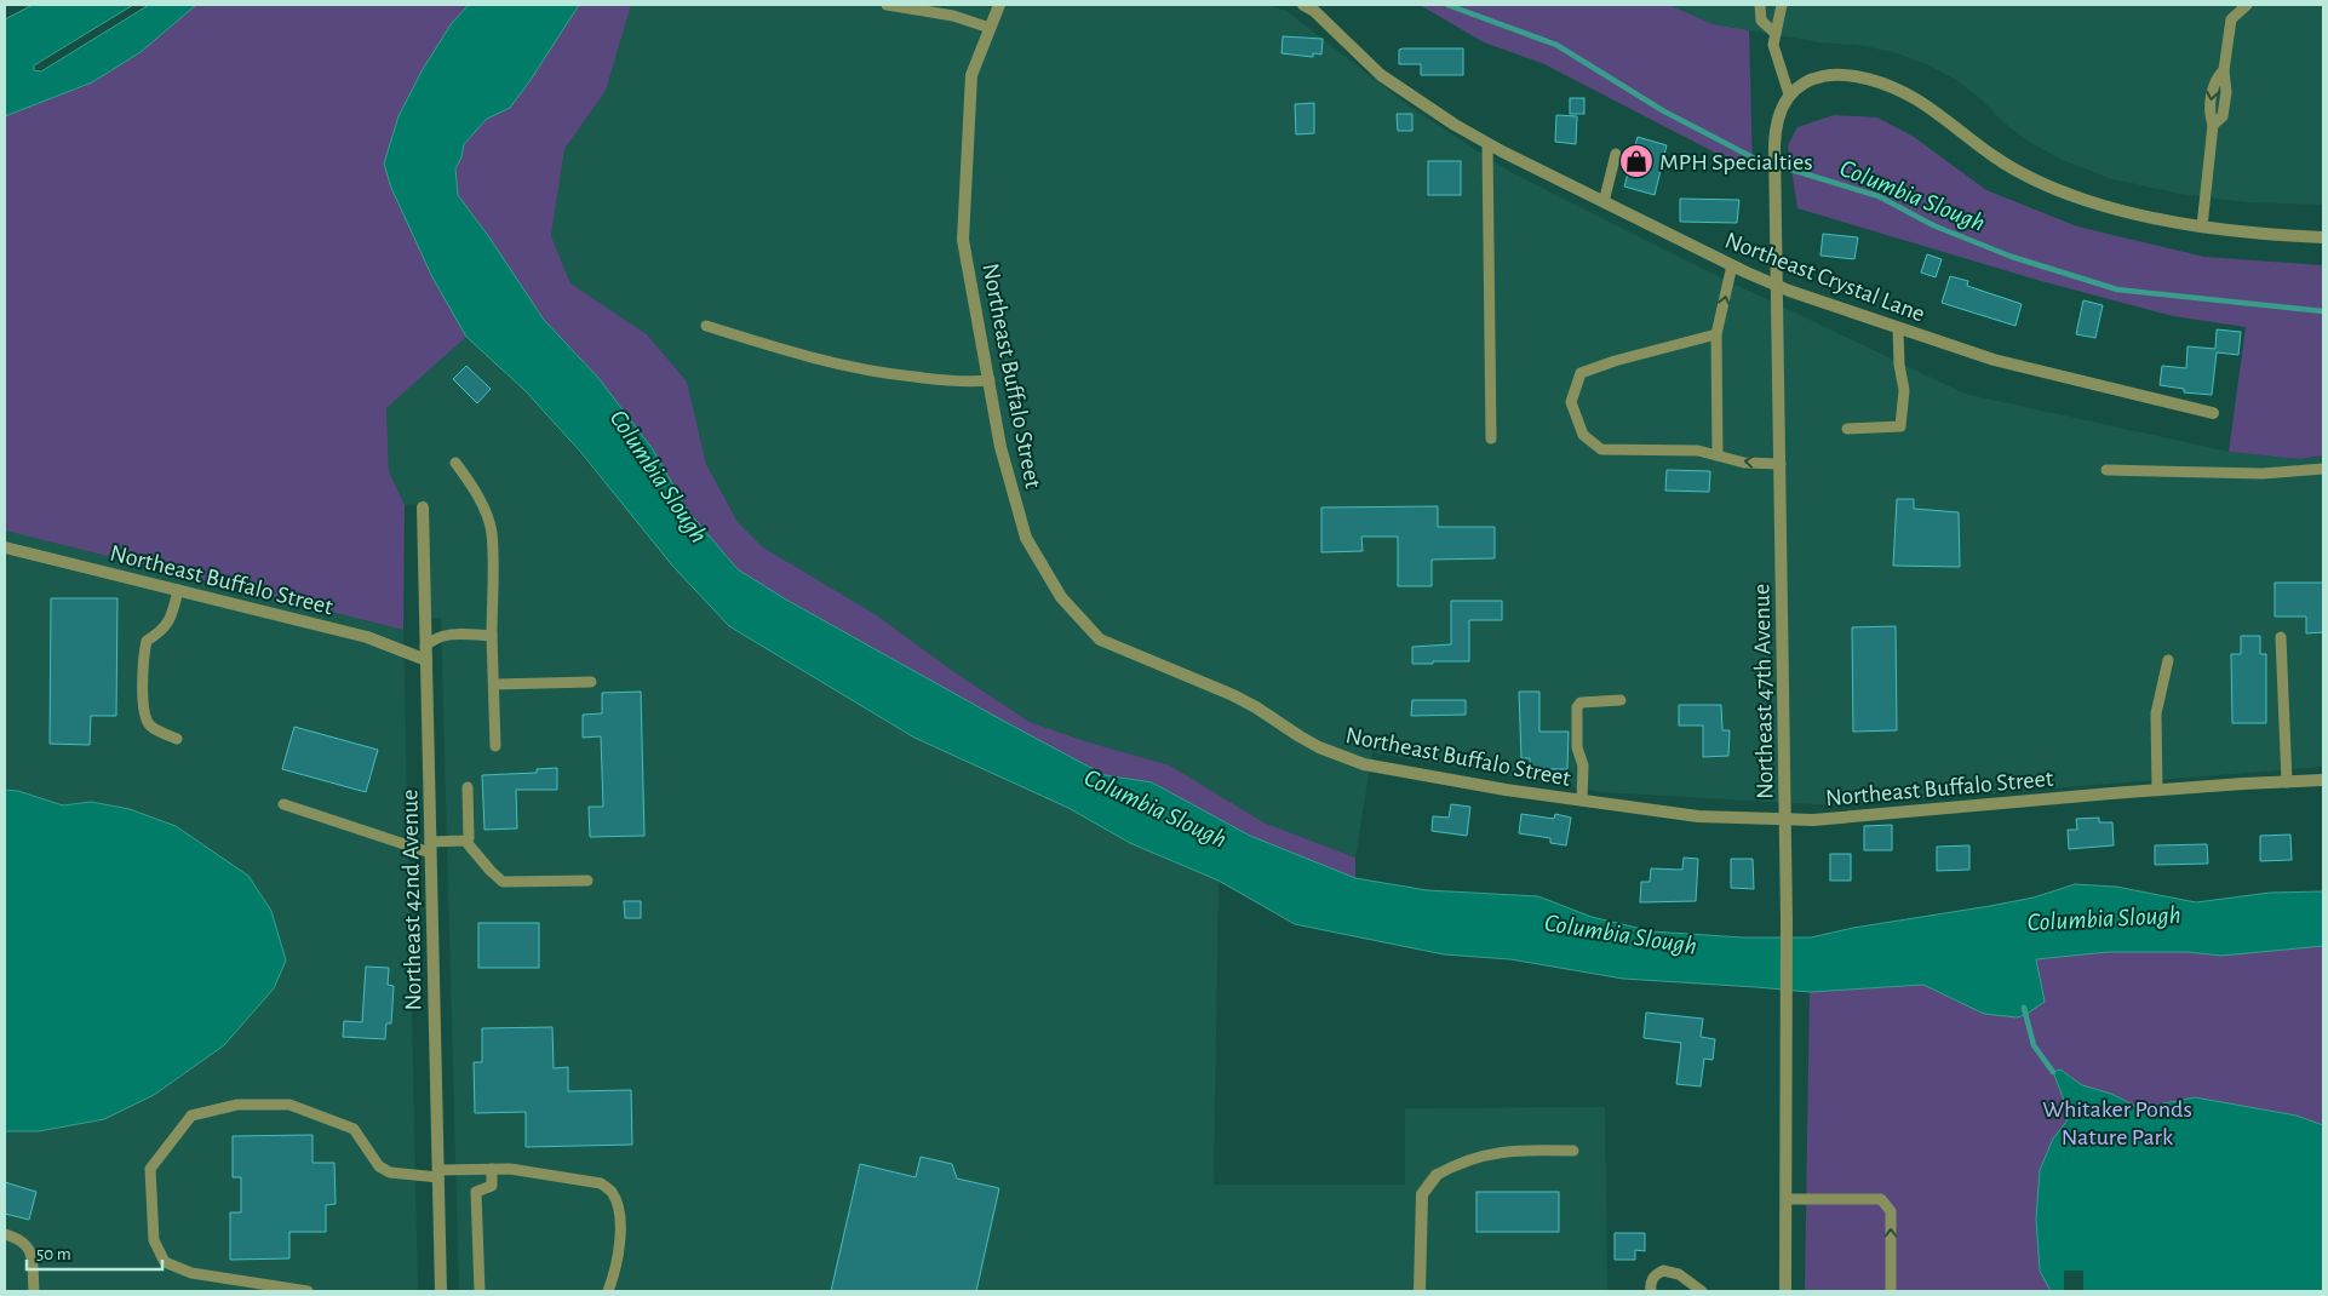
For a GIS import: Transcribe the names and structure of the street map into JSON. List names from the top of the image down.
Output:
{
  "streets": {
    "street": [
      "Northeast Crystal Lane",
      "Northeast Buffalo Street",
      "Northeast 47th Avenue",
      "Northeast 42nd Avenue"
    ]
  },
  "crossings": [
    ["Northeast Crystal Lane", "Northeast 47th Avenue"],
    ["Northeast Buffalo Street", "Northeast 47th Avenue"],
    ["Northeast Buffalo Street", "Northeast 42nd Avenue"]
  ],
  "water": ["Columbia Slough"],
  "parks": ["Whitaker Ponds Nature Park"],
  "places": {
    "shop": ["MPH Specialties"]
  },
  "scale_bar": "50 m"
}
